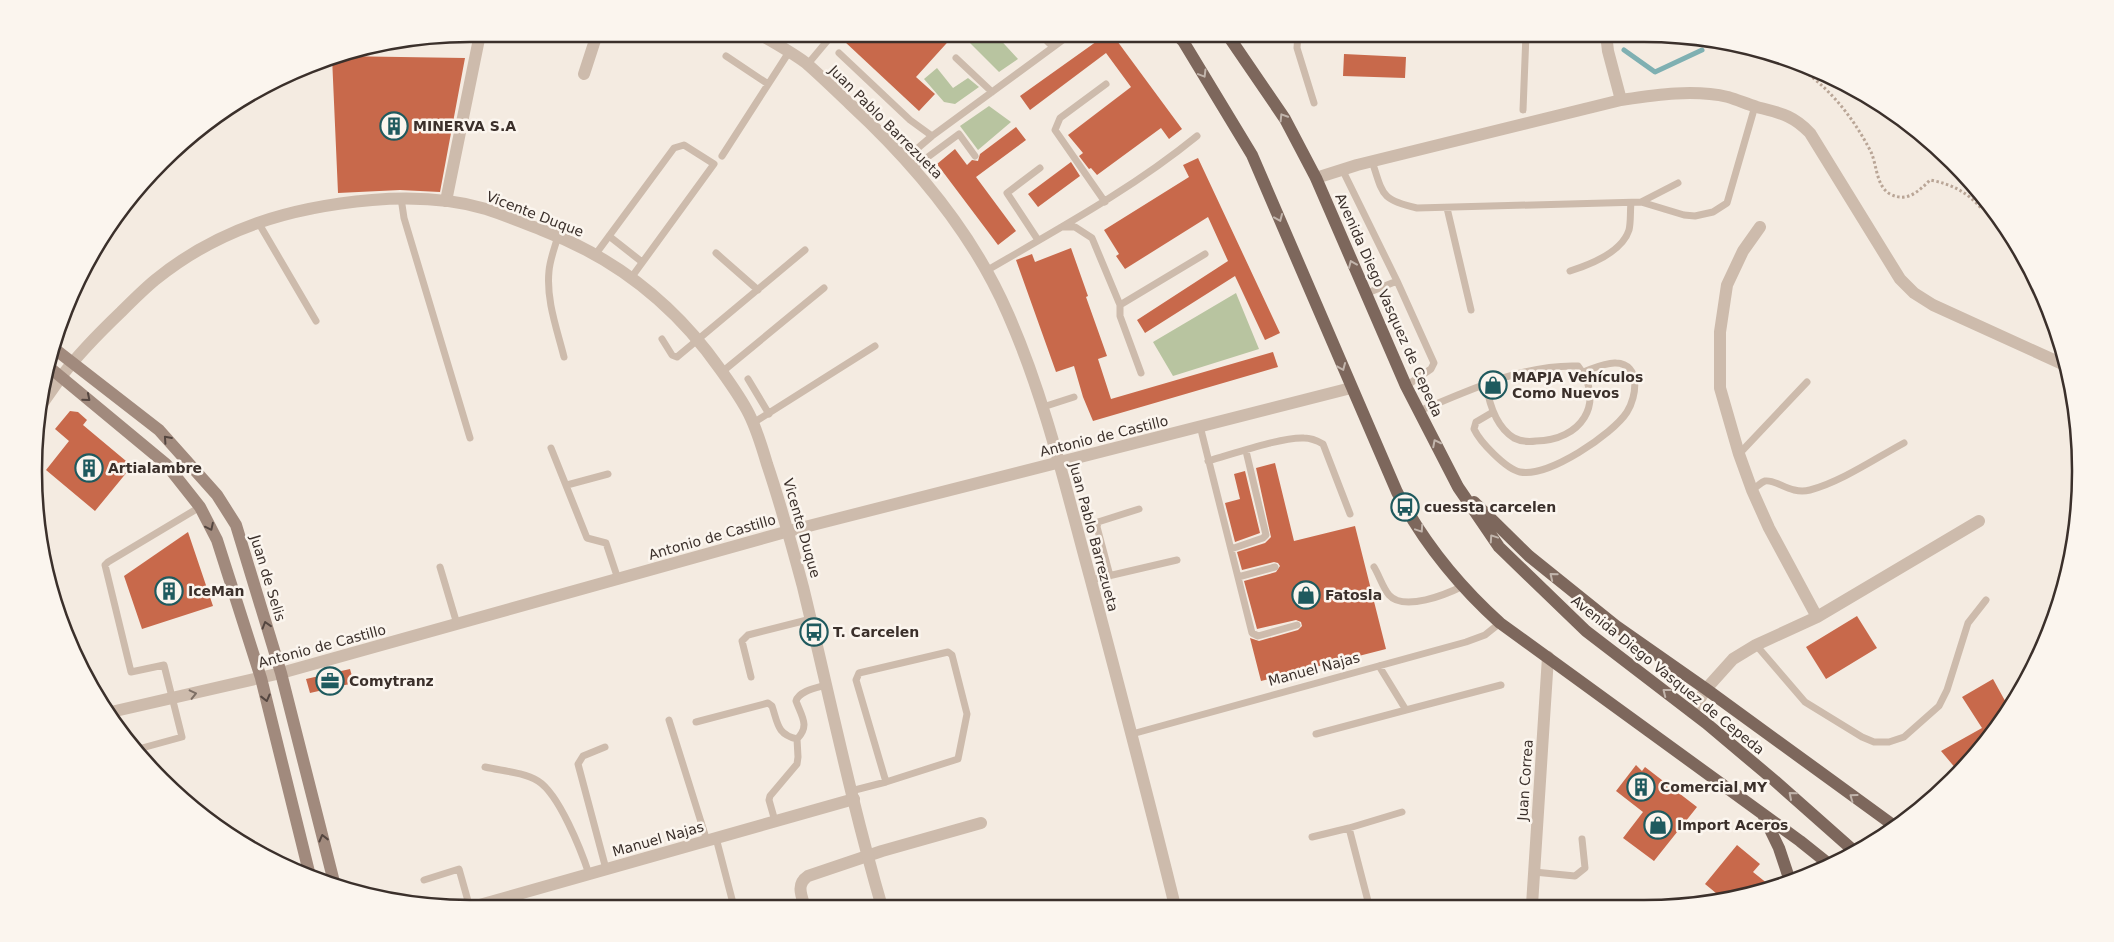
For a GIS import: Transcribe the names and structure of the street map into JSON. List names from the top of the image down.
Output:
{
  "streets": {
    "main road": ["Avenida Diego Vasquez de Cepeda", "Juan de Selis"],
    "street": [
      "Juan Pablo Barrezueta",
      "Vicente Duque",
      "Antonio de Castillo",
      "Manuel Najas",
      "Juan Correa"
    ]
  },
  "crossings": [
    ["Juan Pablo Barrezueta", "Antonio de Castillo"],
    ["Juan Pablo Barrezueta", "Manuel Najas"],
    ["Vicente Duque", "Antonio de Castillo"],
    ["Vicente Duque", "Juan de Selis"],
    ["Vicente Duque", "Manuel Najas"],
    ["Antonio de Castillo", "Juan de Selis"]
  ],
  "places": {
    "building": [
      "MINERVA S.A",
      "Artialambre",
      "IceMan",
      "Comercial MY"
    ],
    "shop": ["MAPJA Vehículos Como Nuevos", "Fatosla", "Import Aceros"],
    "bus stop": ["cuessta carcelen", "T. Carcelen"],
    "office": ["Comytranz"]
  }
}
